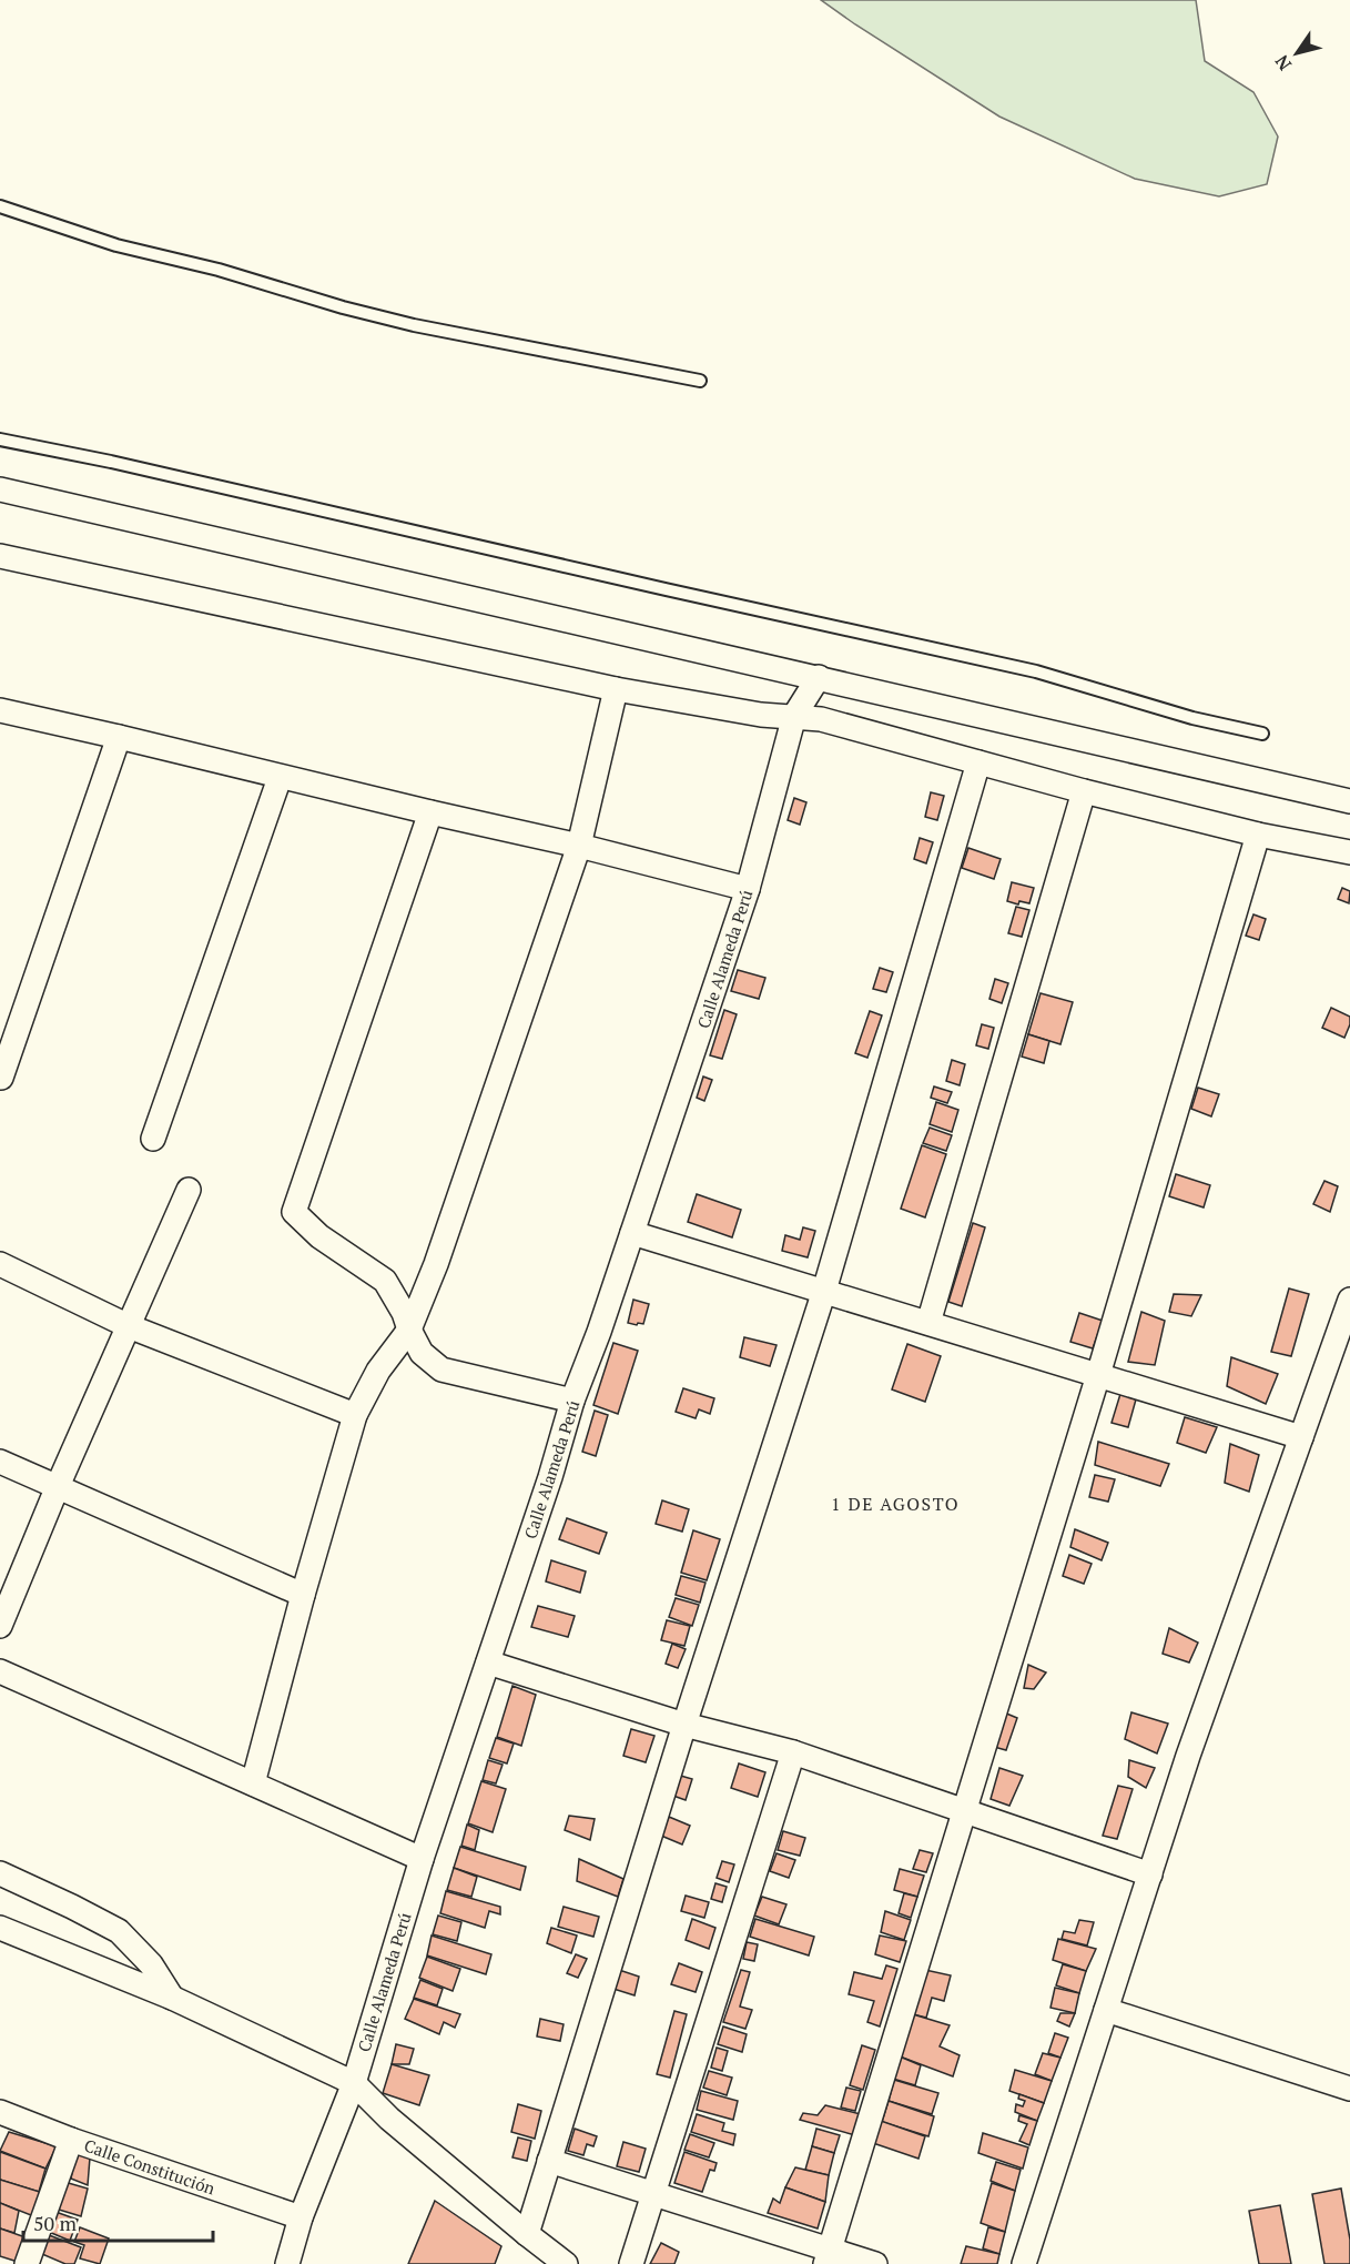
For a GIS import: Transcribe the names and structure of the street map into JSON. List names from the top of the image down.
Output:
{
  "streets": {
    "street": ["Calle Alameda Perú", "Calle Constitución"]
  },
  "crossings": [
    ["Calle Alameda Perú", "Calle Constitución"]
  ],
  "districts": ["1 DE AGOSTO"],
  "scale_bar": "50 m",
  "north": "bottom left"
}
